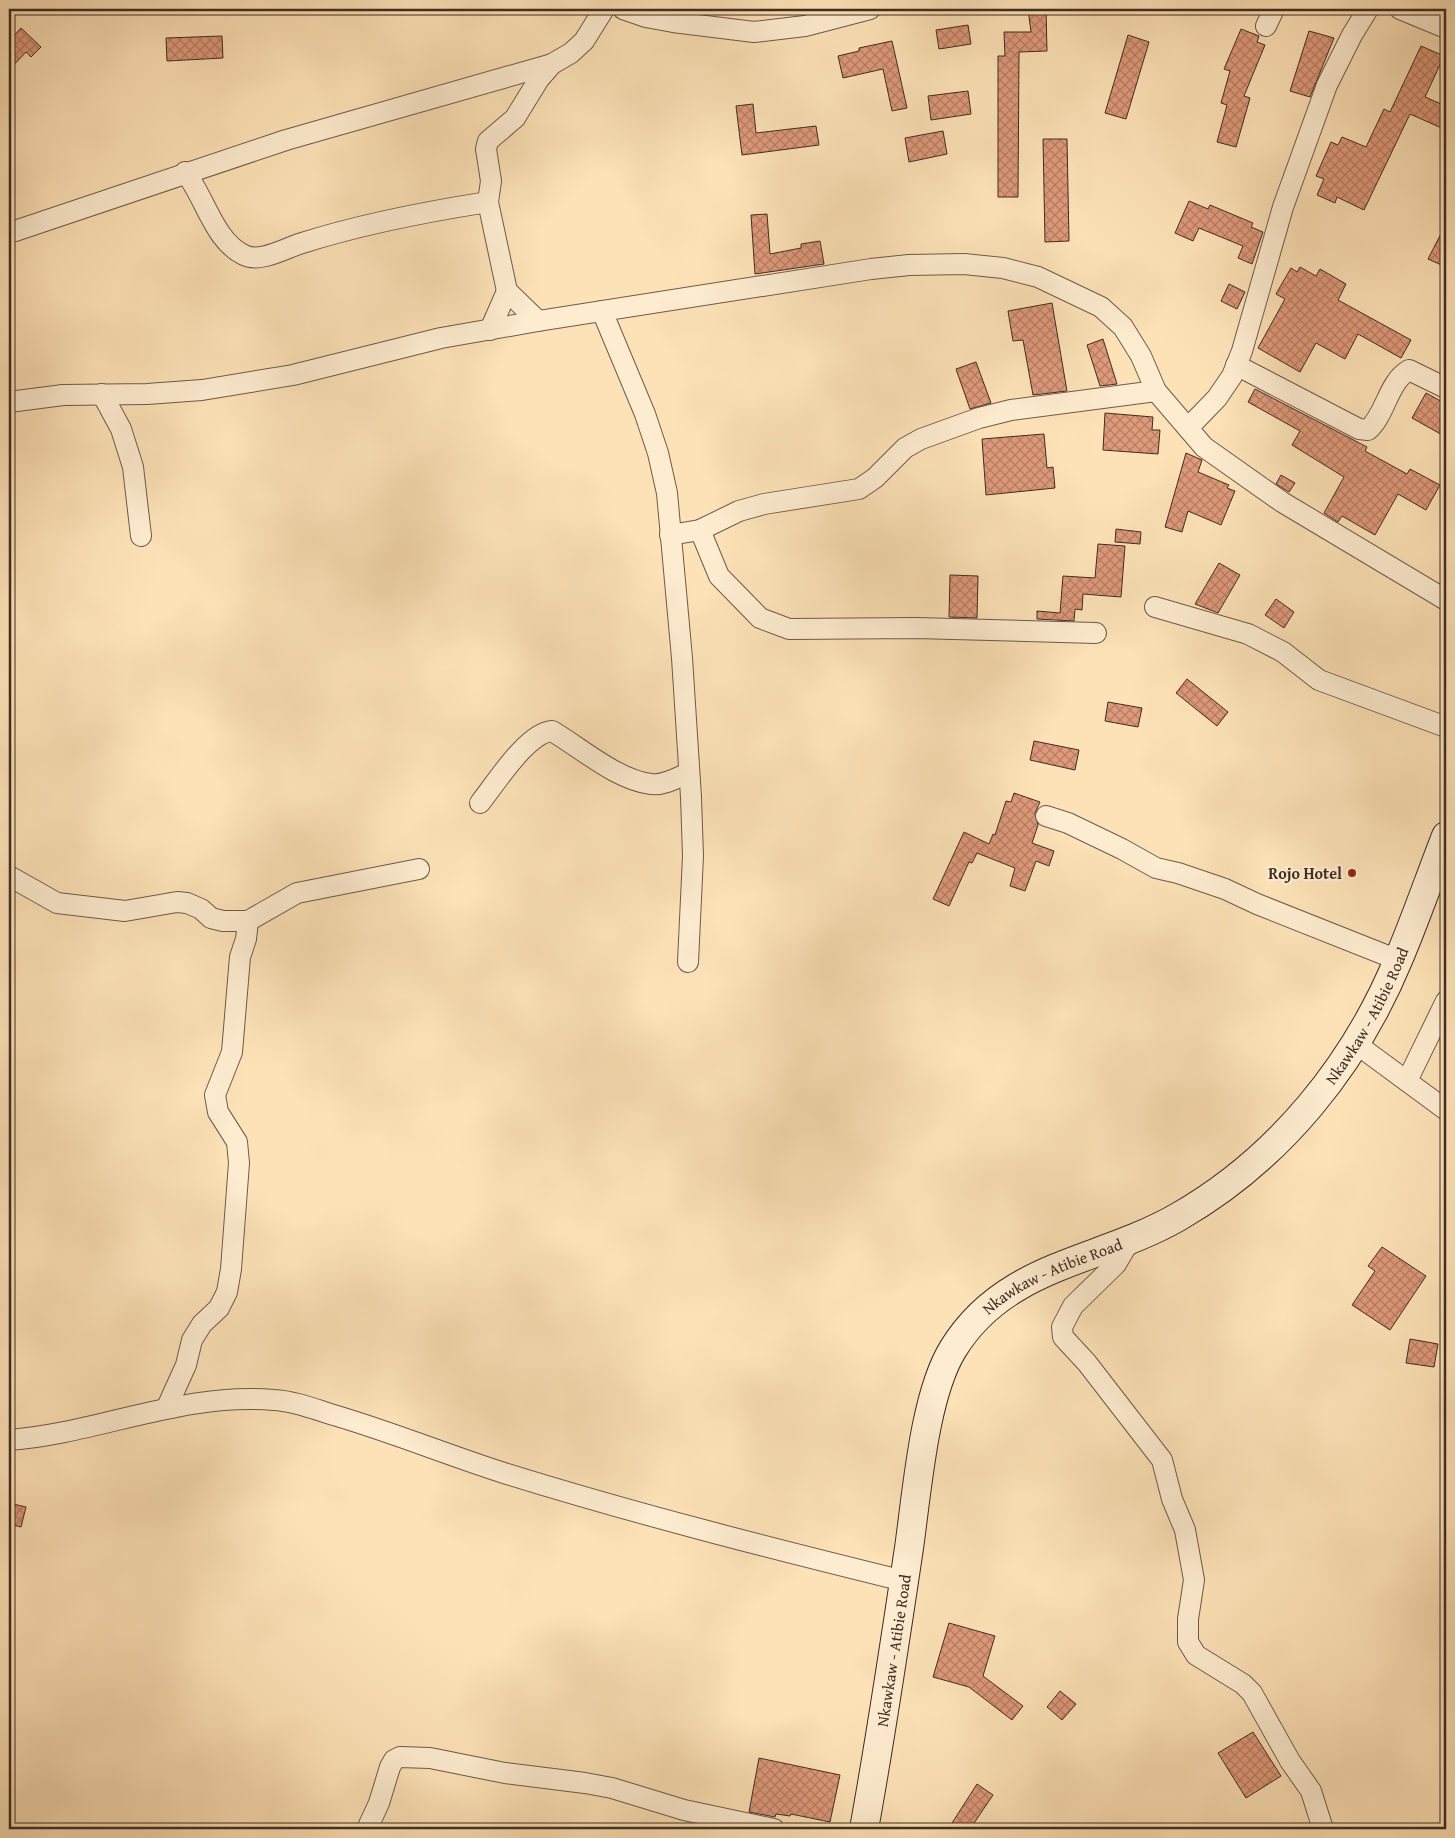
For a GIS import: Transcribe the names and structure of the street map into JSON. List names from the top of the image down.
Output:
{
  "streets": {
    "main road": ["Nkawkaw - Atibie Road"]
  },
  "places": ["Rojo Hotel"]
}
